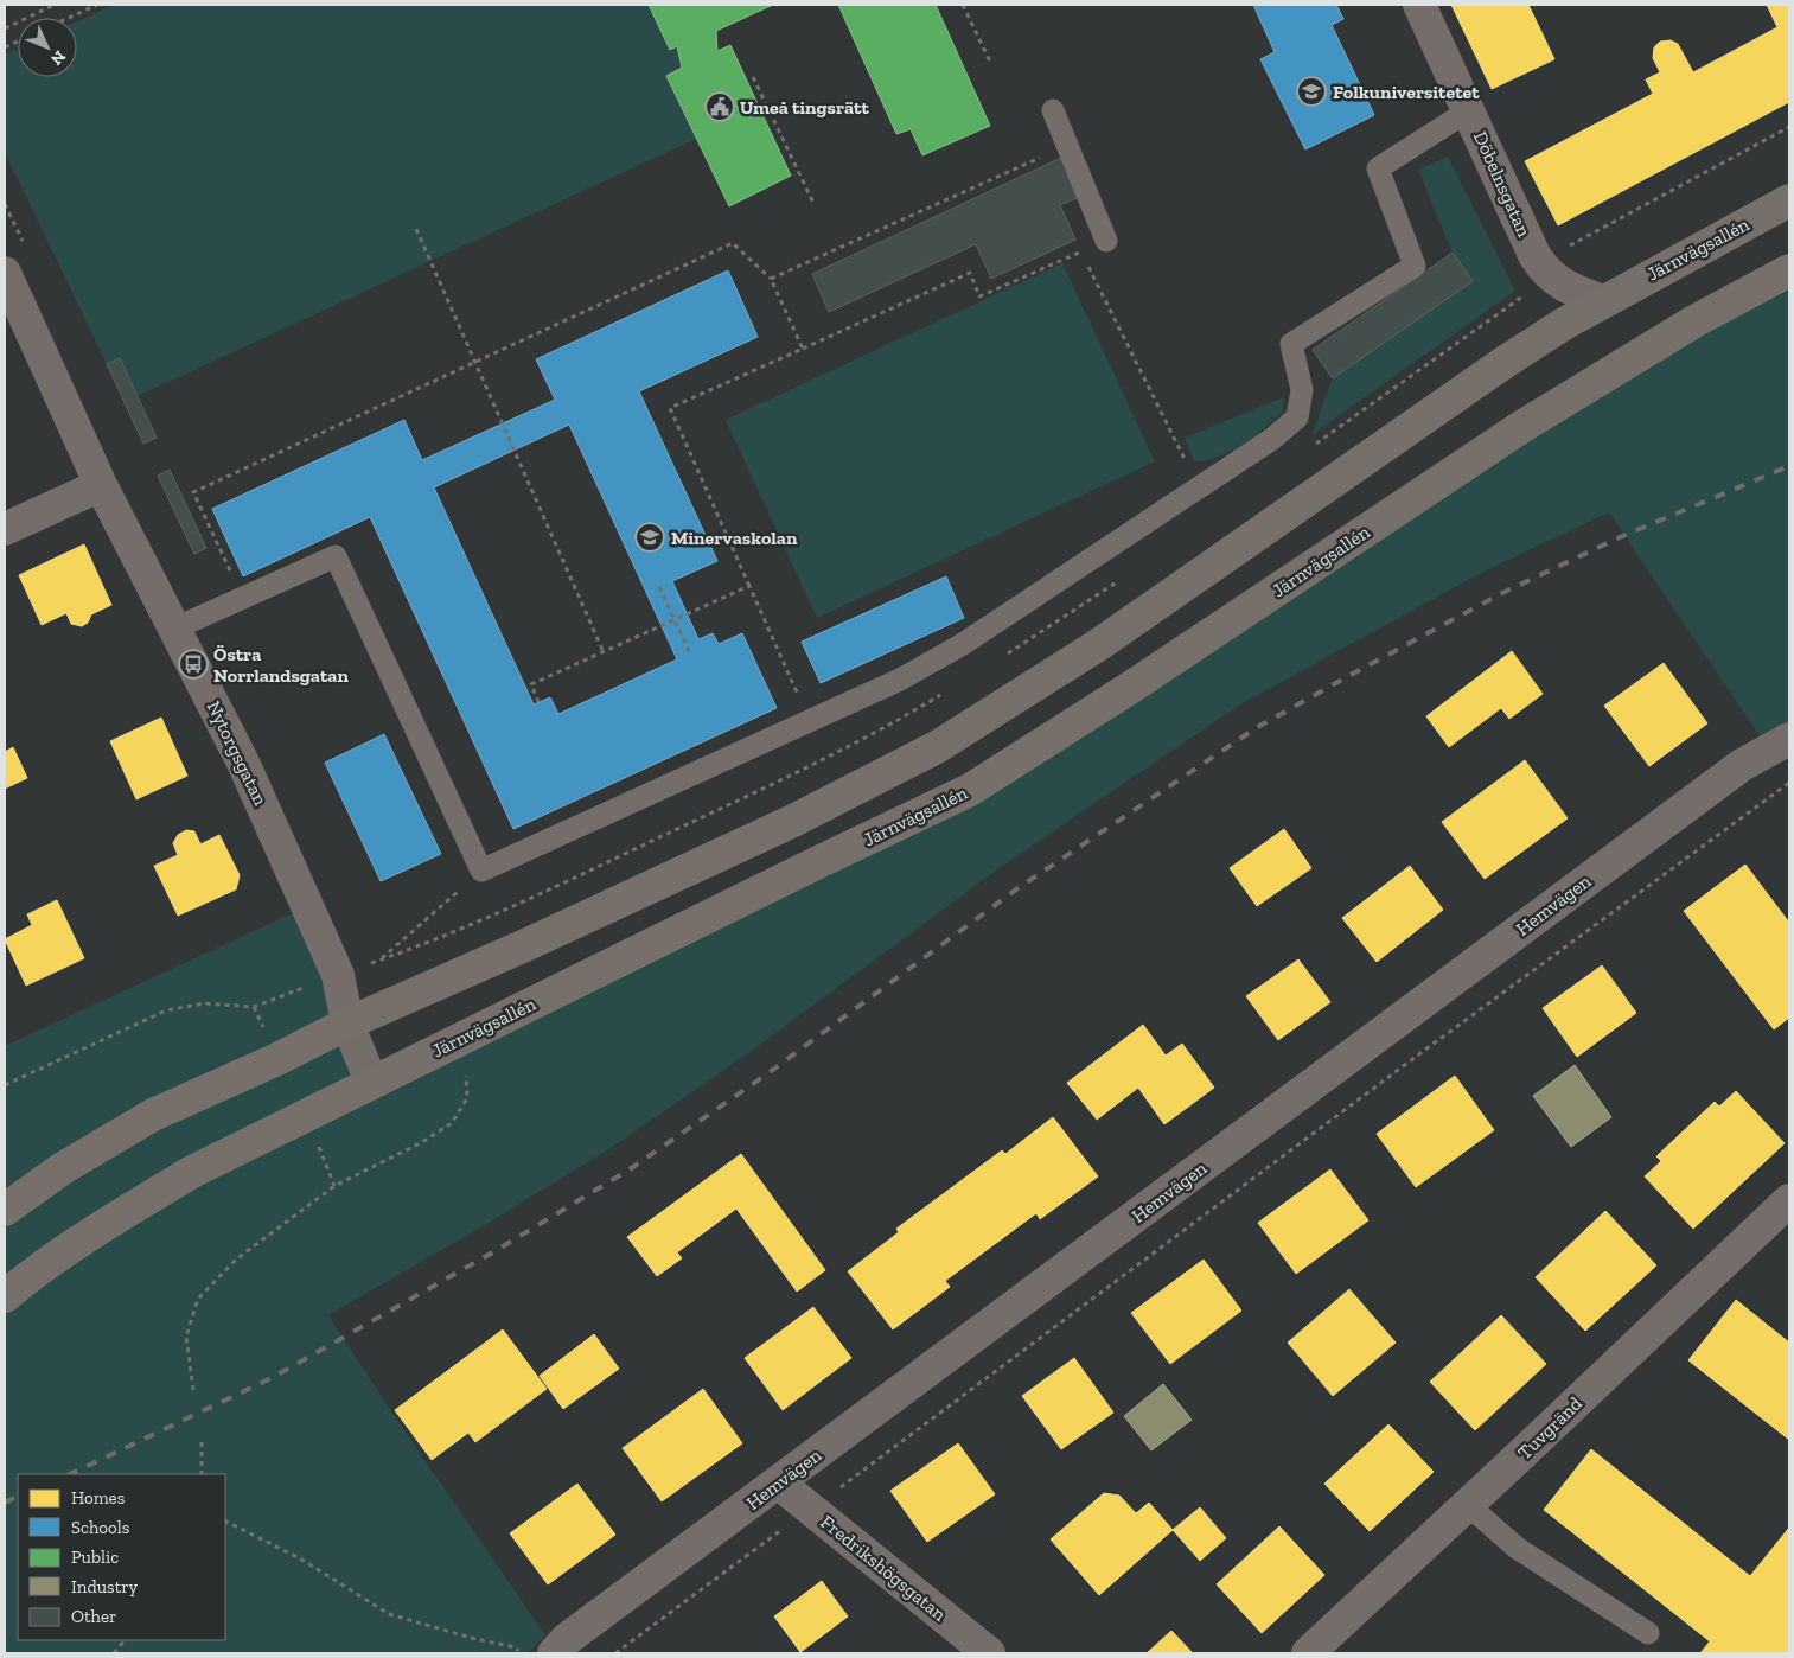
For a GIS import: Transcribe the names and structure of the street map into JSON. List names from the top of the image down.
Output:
{
  "streets": {
    "main road": ["Järnvägsallén"],
    "street": [
      "Döbelnsgatan",
      "Nytorgsgatan",
      "Hemvägen",
      "Tuvgränd",
      "Fredrikshögsgatan"
    ]
  },
  "crossings": [
    ["Döbelnsgatan", "Järnvägsallén"],
    ["Järnvägsallén", "Nytorgsgatan"],
    ["Hemvägen", "Fredrikshögsgatan"]
  ],
  "places": {
    "school or university": ["Folkuniversitetet", "Minervaskolan"],
    "public building": ["Umeå tingsrätt"],
    "bus stop": ["Östra Norrlandsgatan"]
  },
  "legend": [
    "Homes",
    "Schools",
    "Public",
    "Industry",
    "Other"
  ],
  "north": "bottom right"
}
